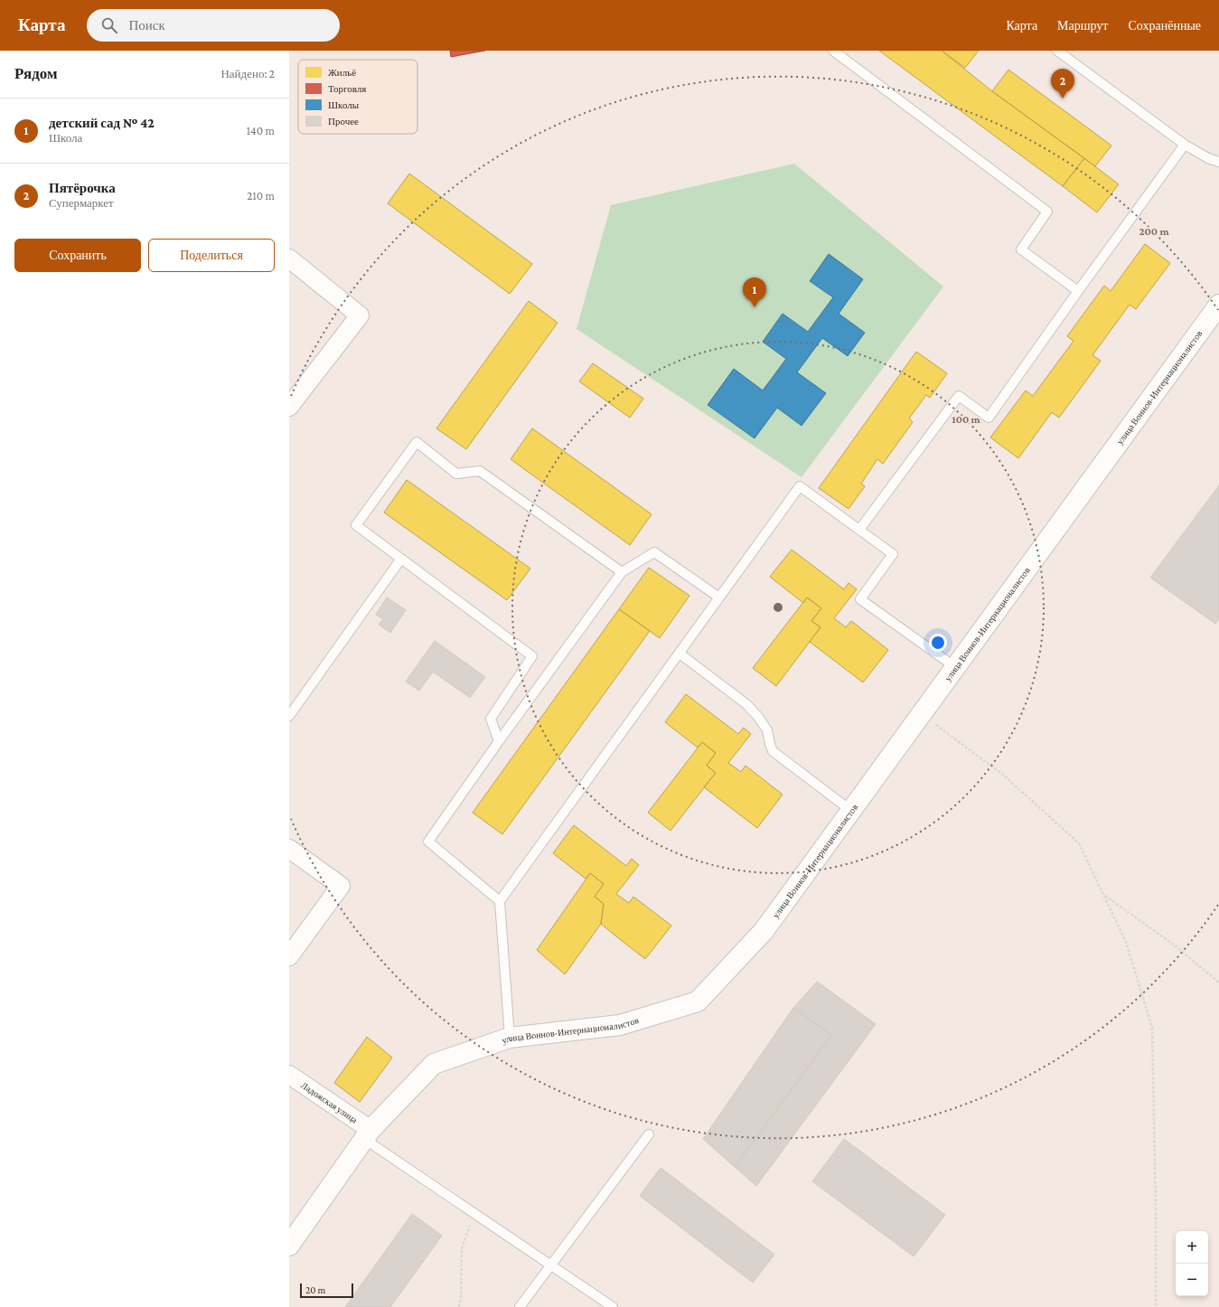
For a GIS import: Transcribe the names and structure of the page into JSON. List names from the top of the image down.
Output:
{
  "streets": {
    "street": ["улица Воинов-Интернационалистов", "Ладожская улица"]
  },
  "crossings": [
    ["улица Воинов-Интернационалистов", "Ладожская улица"]
  ],
  "legend": [
    "Жильё",
    "Торговля",
    "Школы",
    "Прочее"
  ],
  "scale_bar": "20 m",
  "page": {
    "header": "Карта",
    "search": "Поиск",
    "nav": ["Карта", "Маршрут", "Сохранённые"],
    "heading": ["Рядом", "Найдено: 2"],
    "pins": ["2", "1"],
    "list": [
      {
        "mark": "1",
        "name": "детский сад № 42",
        "note": "Школа",
        "value": "140 m"
      },
      {
        "mark": "2",
        "name": "Пятёрочка",
        "note": "Супермаркет",
        "value": "210 m"
      }
    ],
    "buttons": ["Сохранить", "Поделиться"],
    "map_buttons": ["+", "−"],
    "scale": "20 m"
  },
  "rings": ["200 m", "100 m"]
}
